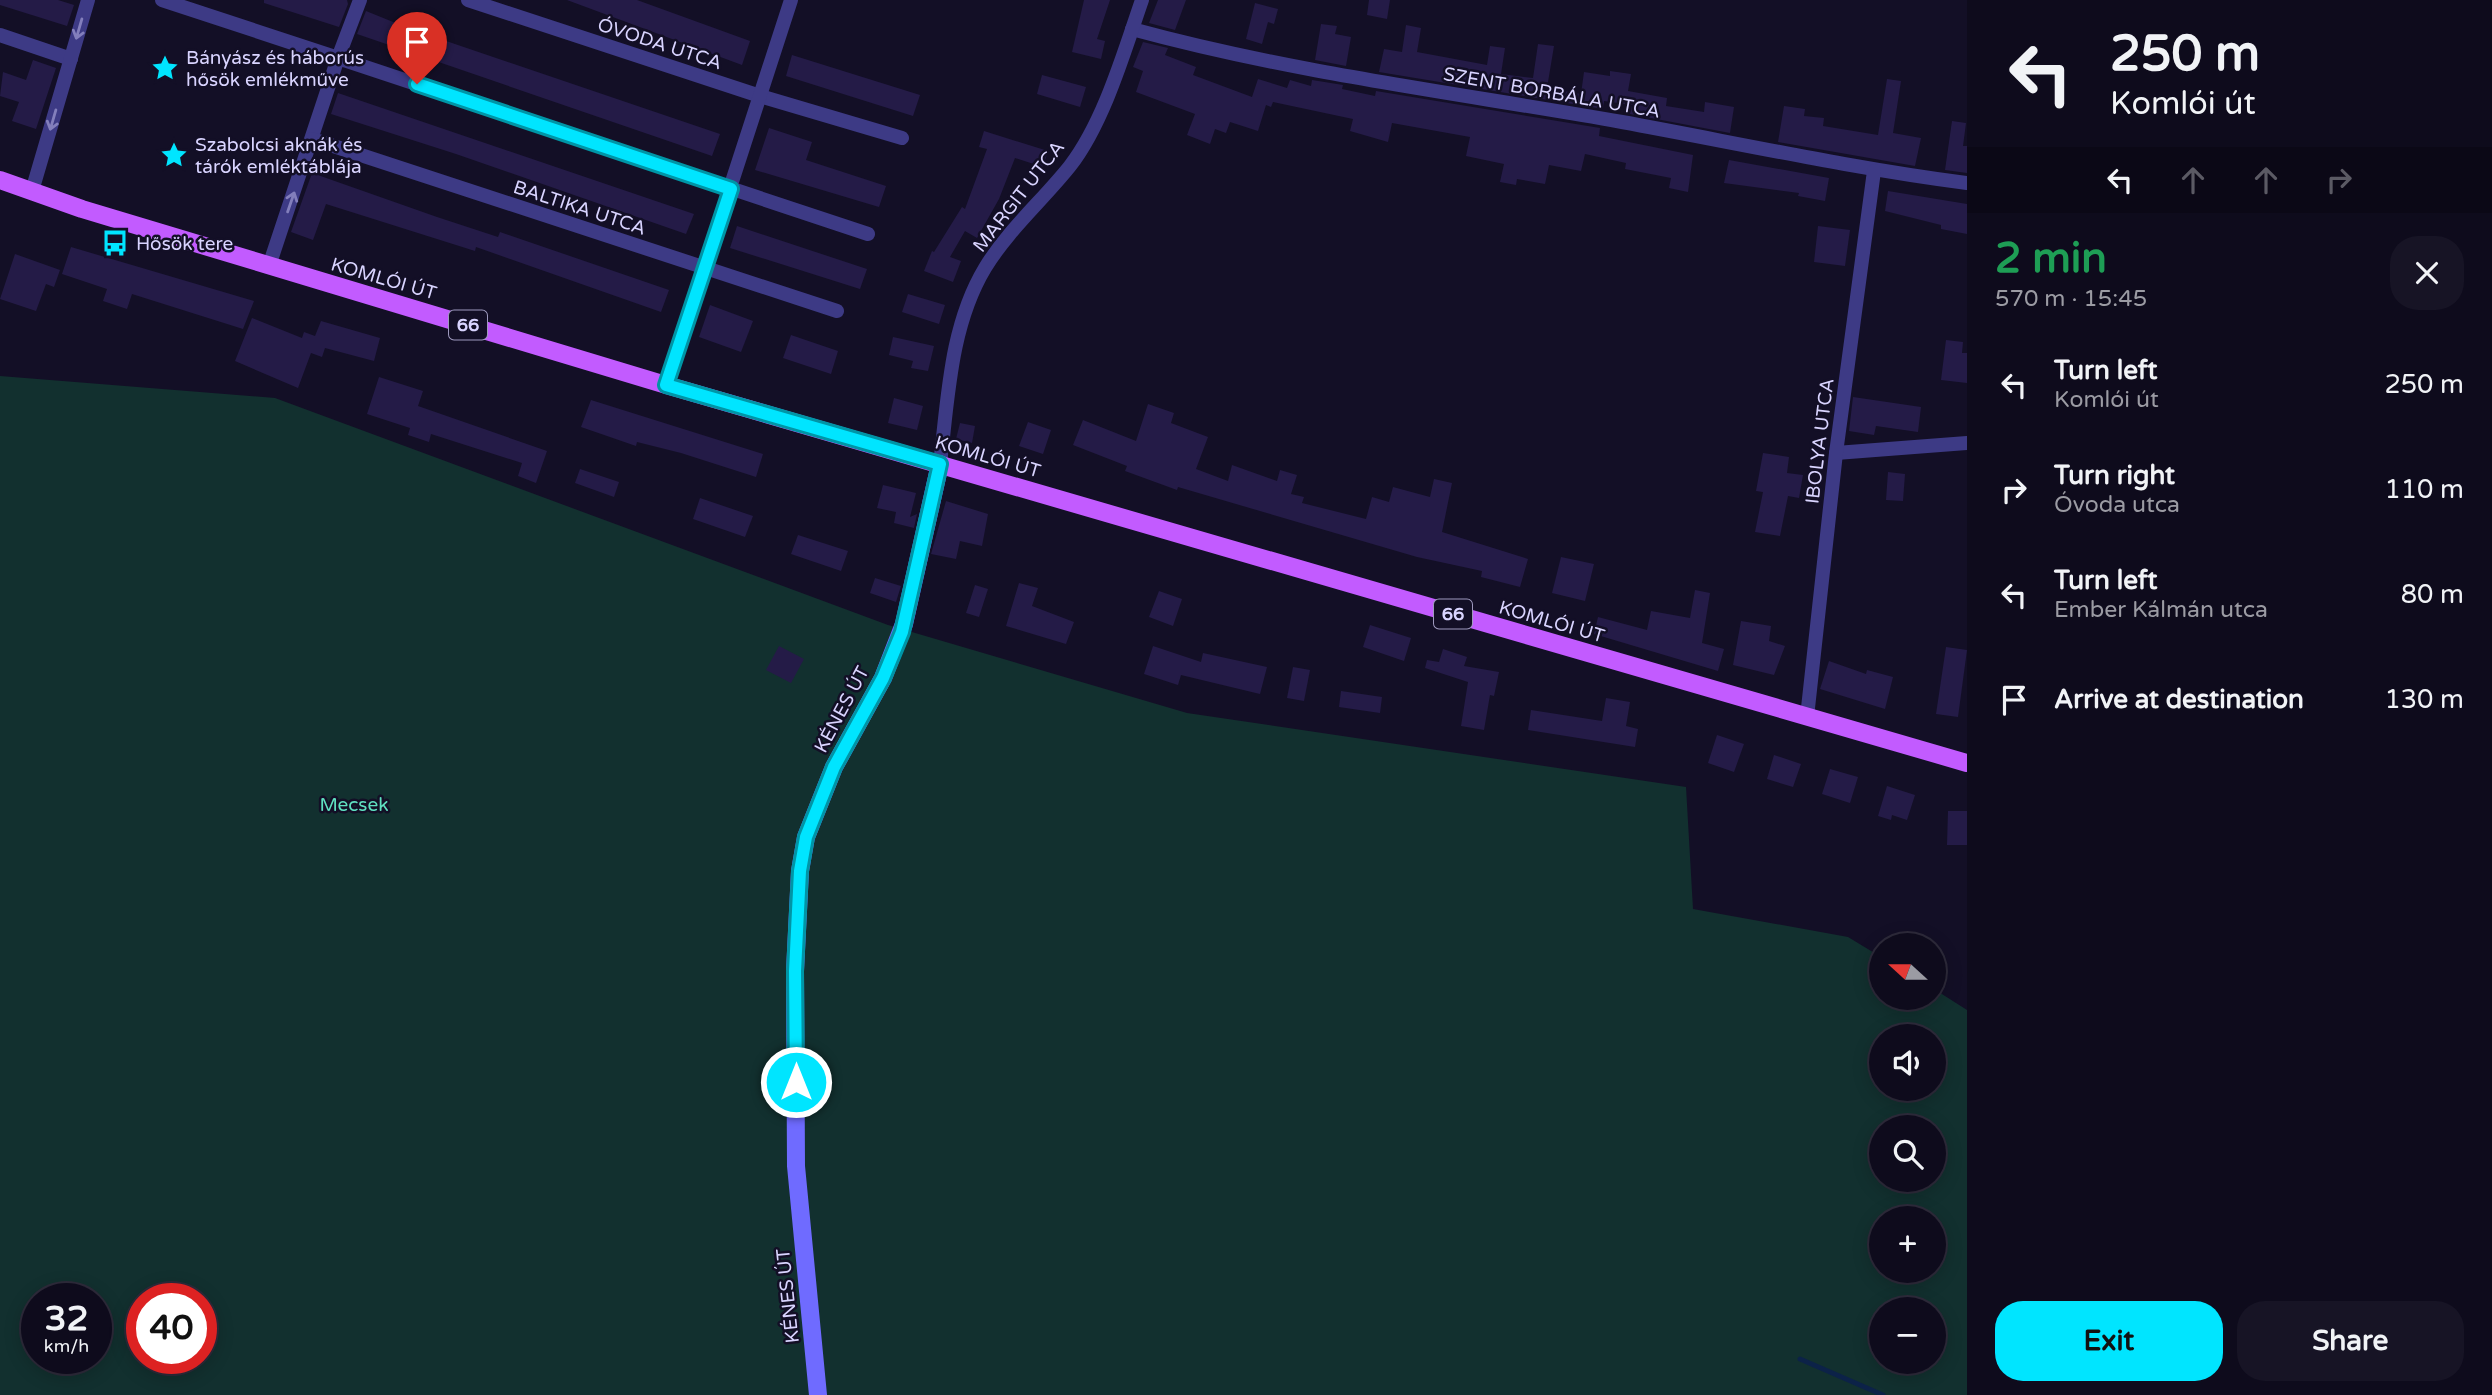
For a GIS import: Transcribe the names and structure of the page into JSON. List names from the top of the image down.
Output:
{
  "streets": {
    "main road": ["KOMLÓI ÚT", "66"],
    "street": [
      "ÓVODA UTCA",
      "SZENT BORBÁLA UTCA",
      "MARGIT UTCA",
      "BALTIKA UTCA",
      "IBOLYA UTCA",
      "KÉNES ÚT"
    ]
  },
  "crossings": [
    ["SZENT BORBÁLA UTCA", "MARGIT UTCA"],
    ["SZENT BORBÁLA UTCA", "IBOLYA UTCA"],
    ["MARGIT UTCA", "KOMLÓI ÚT"],
    ["MARGIT UTCA", "KÉNES ÚT"],
    ["KOMLÓI ÚT", "IBOLYA UTCA"],
    ["KOMLÓI ÚT", "KÉNES ÚT"]
  ],
  "parks": ["Mecsek"],
  "places": {
    "place": ["Bányász és háborús hősök emlékműve", "Szabolcsi aknák és tárók emléktáblája"],
    "bus stop": ["Hősök tere"]
  },
  "north": "left",
  "page": {
    "turn": ["250 m", "Komlói út"],
    "heading": ["2 min", "570 m · 15:45"],
    "list": [
      {
        "name": "Turn left",
        "note": "Komlói út",
        "value": "250 m"
      },
      {
        "name": "Turn right",
        "note": "Óvoda utca",
        "value": "110 m"
      },
      {
        "name": "Turn left",
        "note": "Ember Kálmán utca",
        "value": "80 m"
      },
      {
        "name": "Arrive at destination",
        "value": "130 m"
      }
    ],
    "map_buttons": ["+", "−"],
    "speed": "32 km/h",
    "limit": "40",
    "buttons": ["Exit", "Share"]
  }
}
